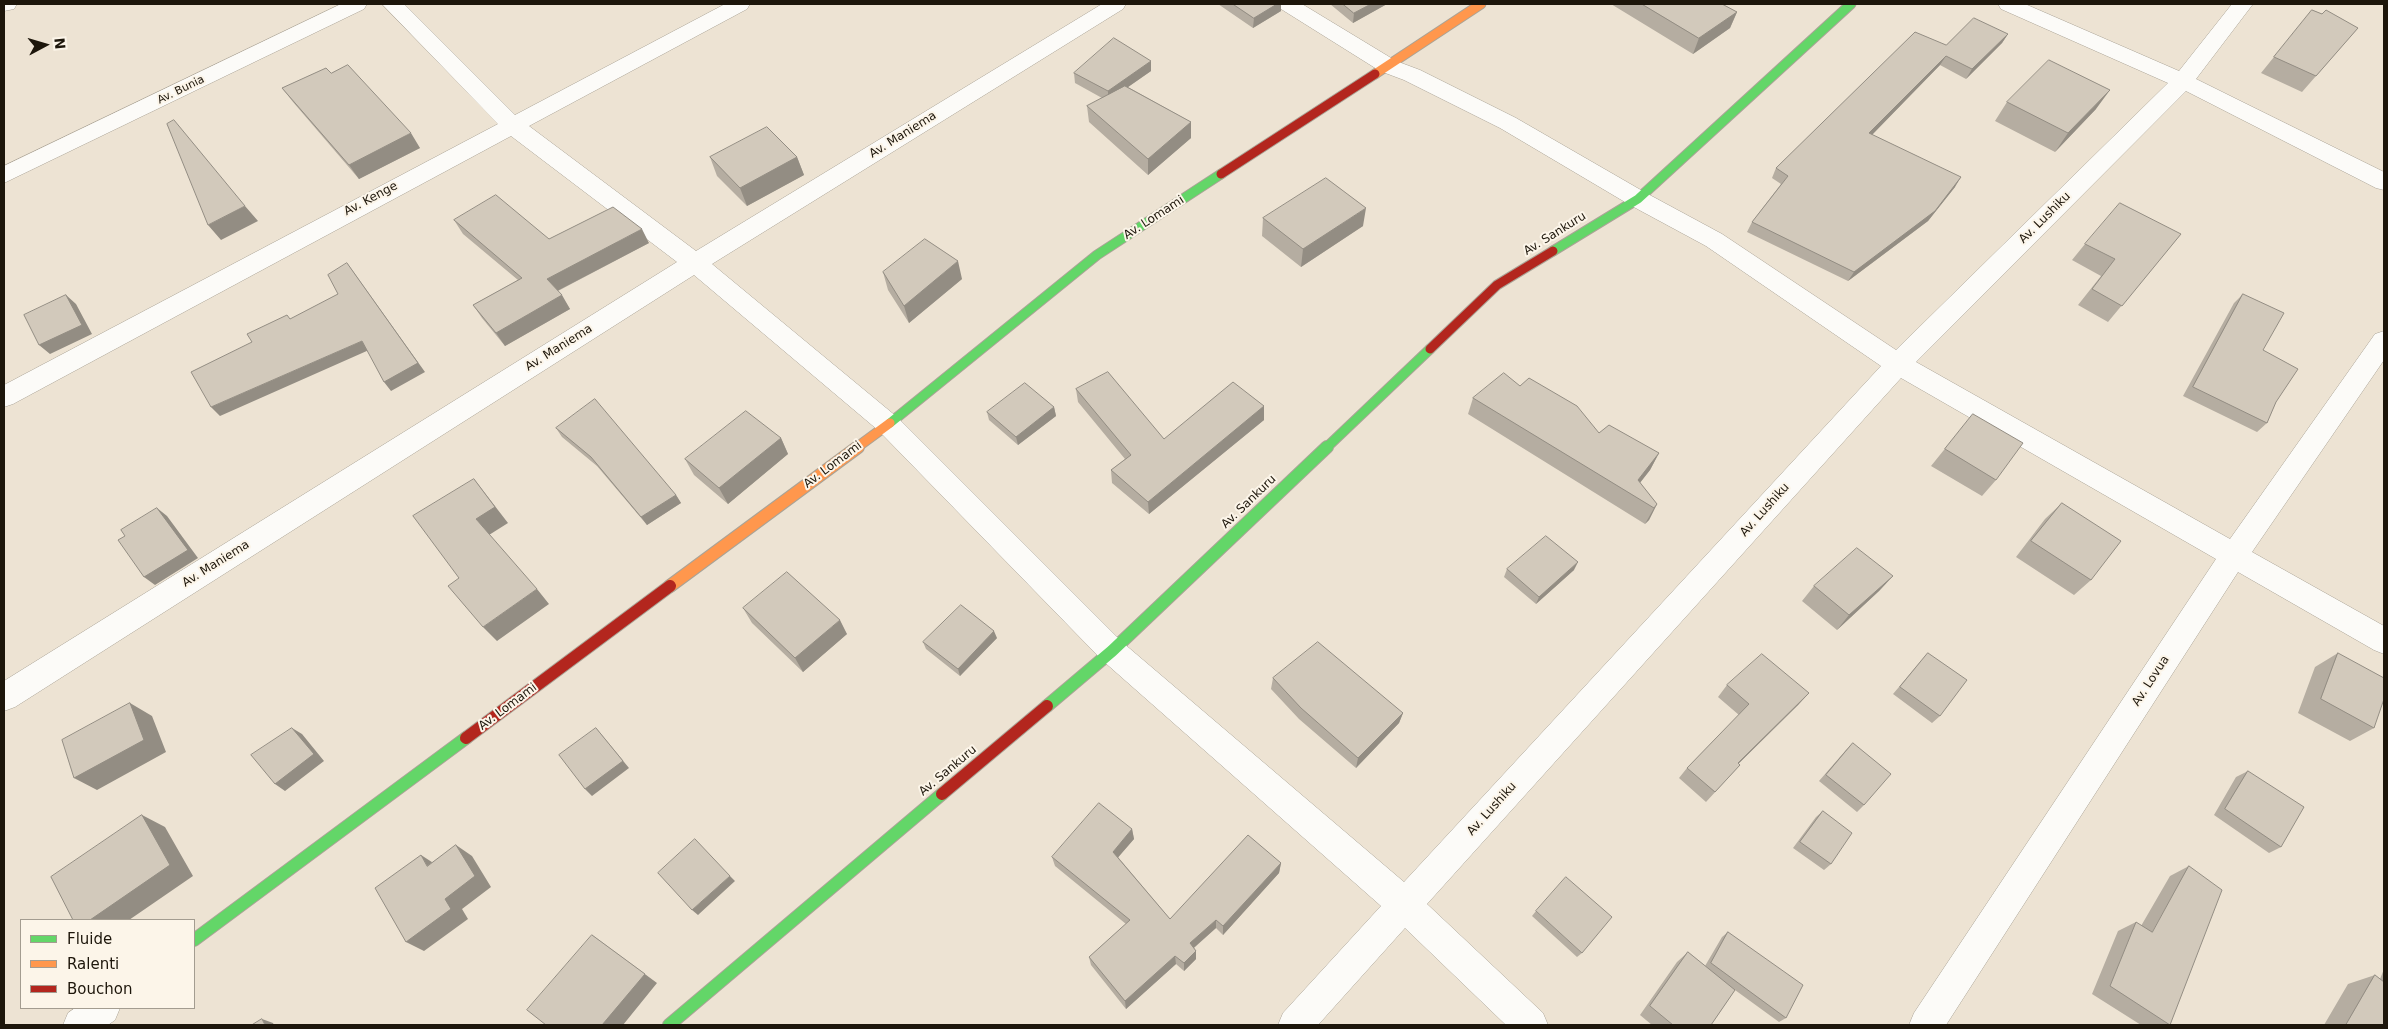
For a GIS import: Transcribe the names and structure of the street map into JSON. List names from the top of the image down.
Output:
{
  "streets": {
    "street": [
      "Av. Bunia",
      "Av. Maniema",
      "Av. Kenge",
      "Av. Lomami",
      "Av. Lushiku",
      "Av. Sankuru",
      "Av. Lovua"
    ]
  },
  "legend": ["Fluide", "Ralenti", "Bouchon"],
  "north": "right"
}
